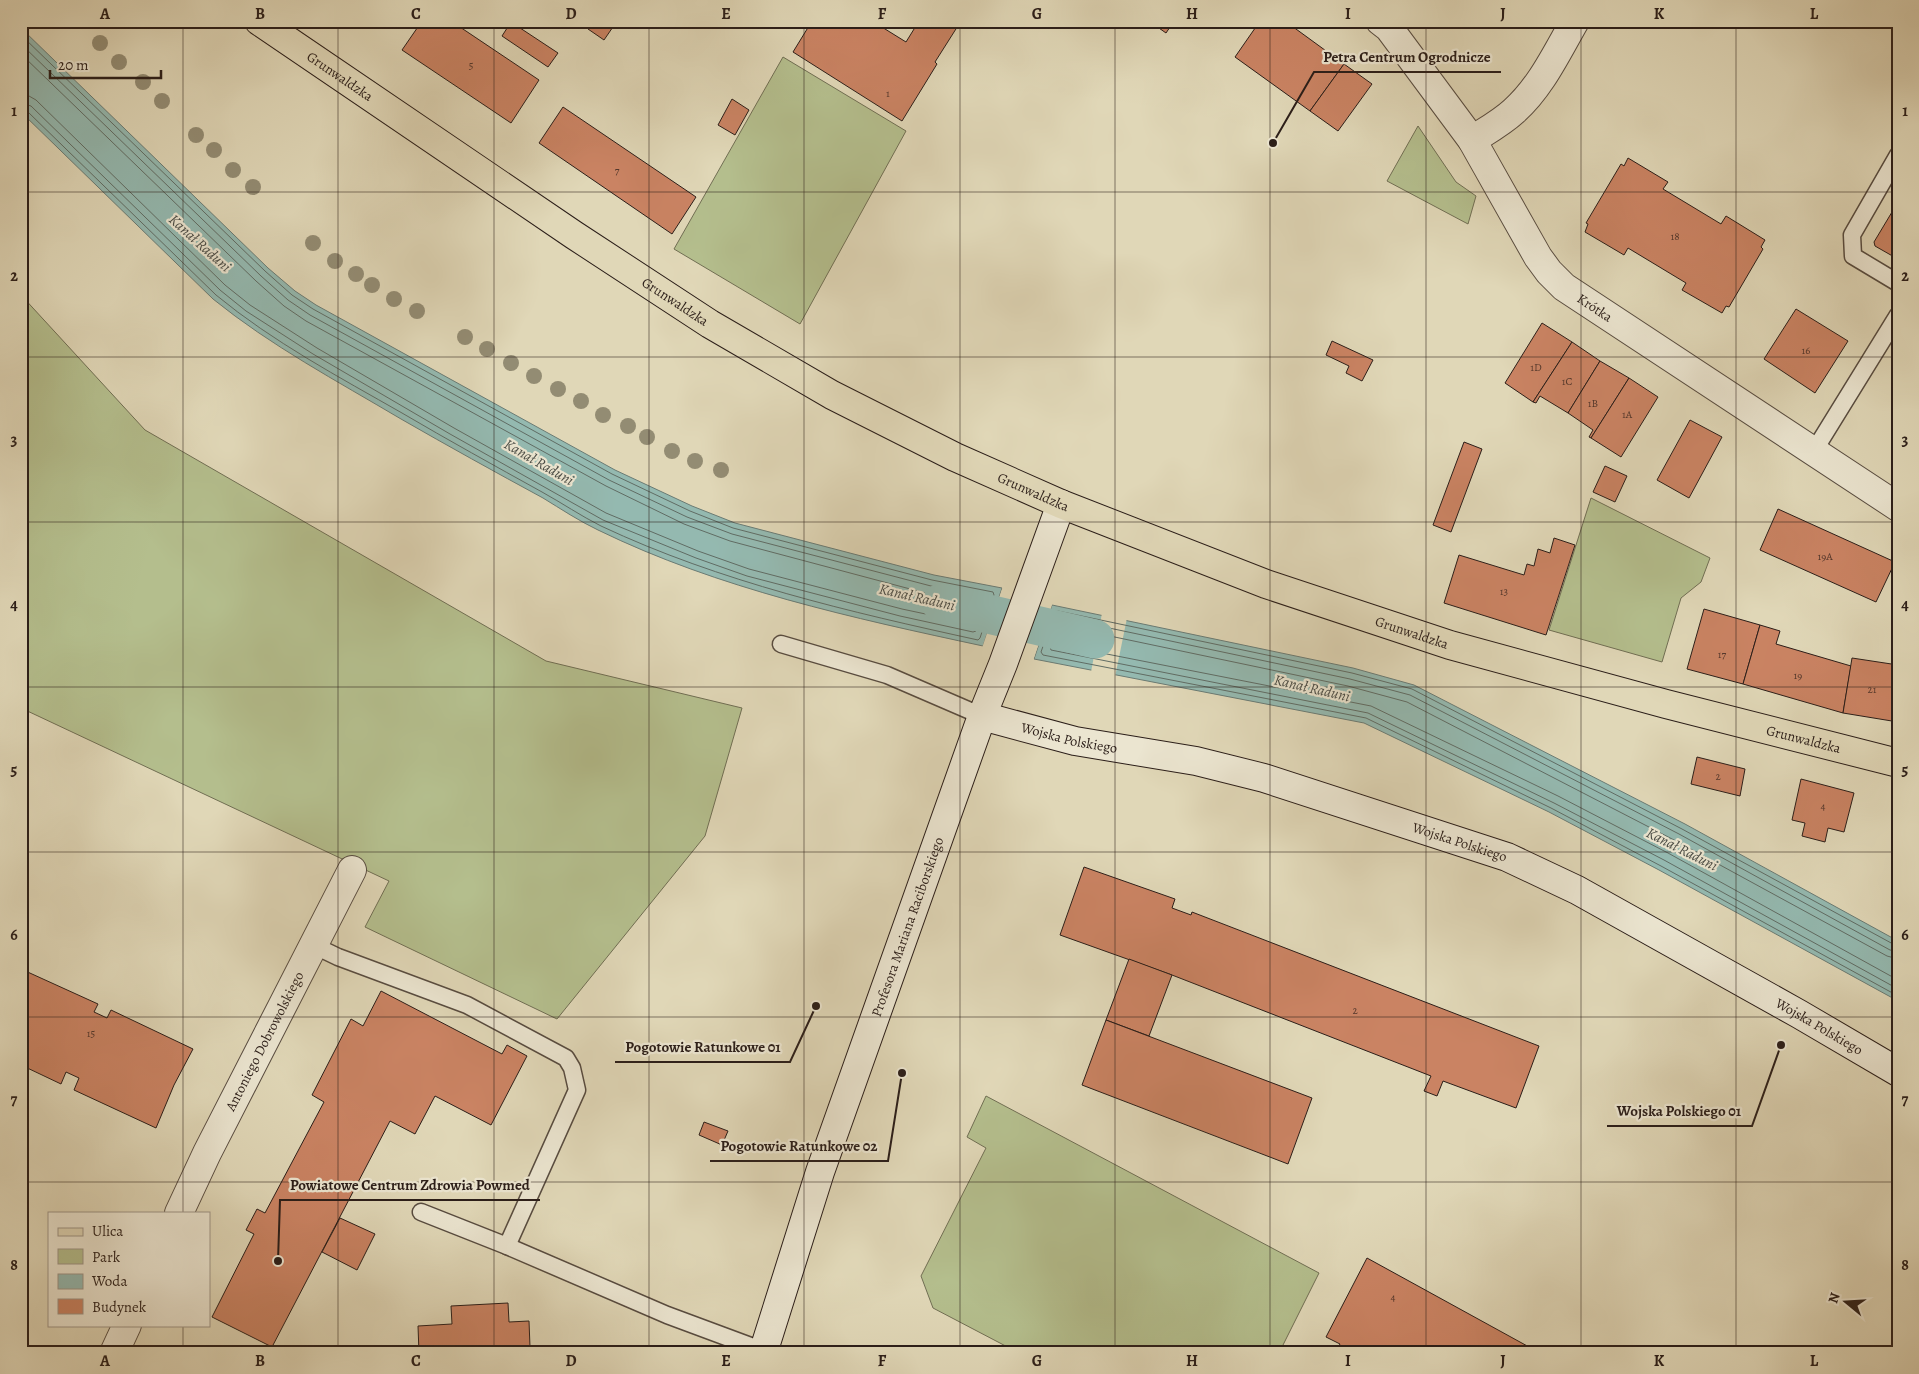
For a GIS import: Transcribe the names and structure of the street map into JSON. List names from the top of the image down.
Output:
{
  "streets": {
    "main road": ["Grunwaldzka"],
    "street": [
      "Krótka",
      "Wojska Polskiego",
      "Profesora Mariana Raciborskiego",
      "Antoniego Dobrowolskiego"
    ]
  },
  "crossings": [
    ["Grunwaldzka", "Profesora Mariana Raciborskiego"],
    ["Wojska Polskiego", "Profesora Mariana Raciborskiego"]
  ],
  "water": ["Kanał Raduni"],
  "places": [
    "Petra Centrum Ogrodnicze",
    "Pogotowie Ratunkowe 01",
    "Wojska Polskiego 01",
    "Pogotowie Ratunkowe 02",
    "Powiatowe Centrum Zdrowia Powmed"
  ],
  "house_numbers": [
    "5",
    "1",
    "7",
    "18",
    "16",
    "1D",
    "1C",
    "1B",
    "1A",
    "19A",
    "13",
    "17",
    "19",
    "21",
    "2",
    "4",
    "2",
    "15",
    "4"
  ],
  "legend": [
    "Ulica",
    "Park",
    "Woda",
    "Budynek"
  ],
  "scale_bar": "20 m",
  "north": "left",
  "grid": {
    "columns": [
      "A",
      "B",
      "C",
      "D",
      "E",
      "F",
      "G",
      "H",
      "I",
      "J",
      "K",
      "L"
    ],
    "rows": [
      "1",
      "2",
      "3",
      "4",
      "5",
      "6",
      "7",
      "8"
    ]
  }
}
